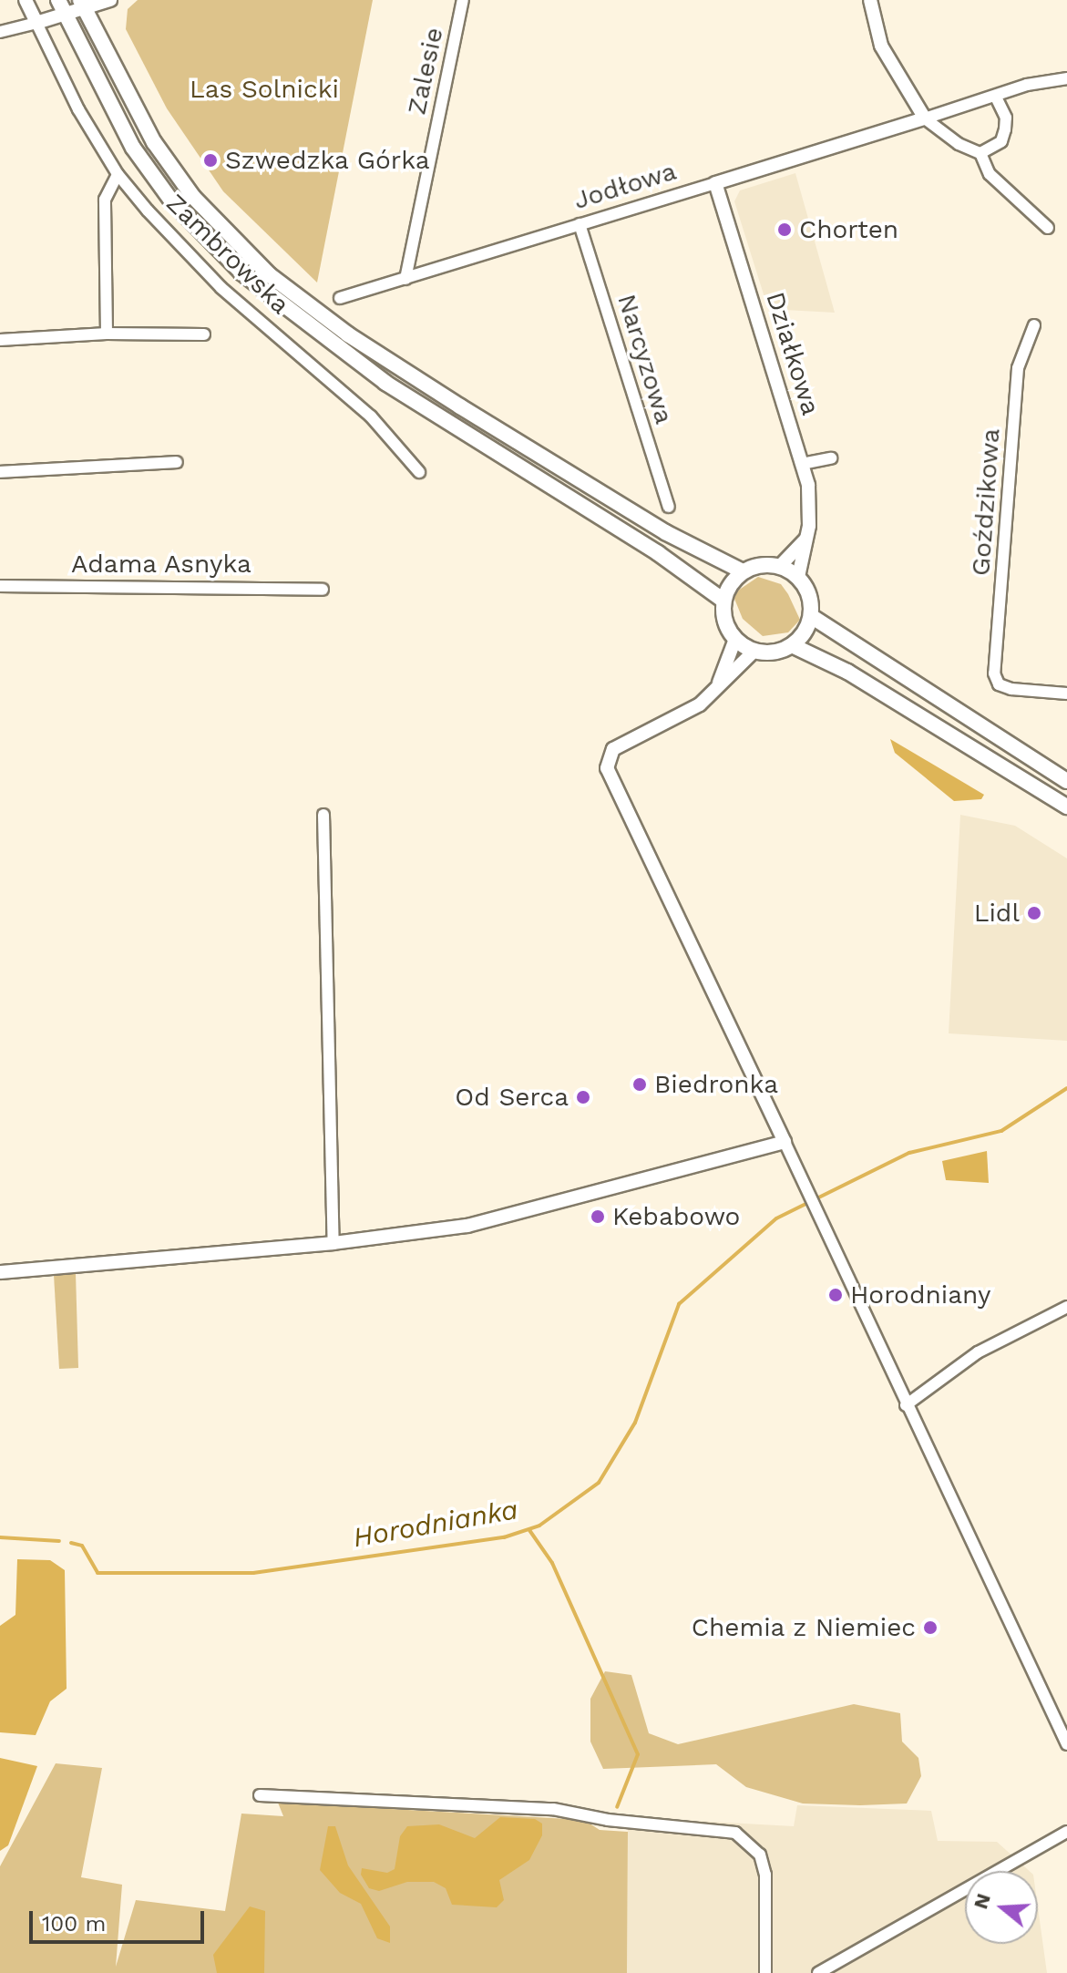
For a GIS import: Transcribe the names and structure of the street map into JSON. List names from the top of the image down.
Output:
{
  "streets": {
    "main road": ["Zambrowska"],
    "street": [
      "Zalesie",
      "Jodłowa",
      "Działkowa",
      "Narcyzowa",
      "Goździkowa",
      "Adama Asnyka"
    ]
  },
  "crossings": [
    ["Zalesie", "Jodłowa"],
    ["Jodłowa", "Działkowa"],
    ["Jodłowa", "Narcyzowa"],
    ["Zambrowska", "Działkowa"]
  ],
  "water": ["Horodnianka"],
  "parks": ["Las Solnicki"],
  "places": [
    "Szwedzka Górka",
    "Chorten",
    "Lidl",
    "Biedronka",
    "Od Serca",
    "Kebabowo",
    "Horodniany",
    "Chemia z Niemiec"
  ],
  "scale_bar": "100 m",
  "north": "left"
}
